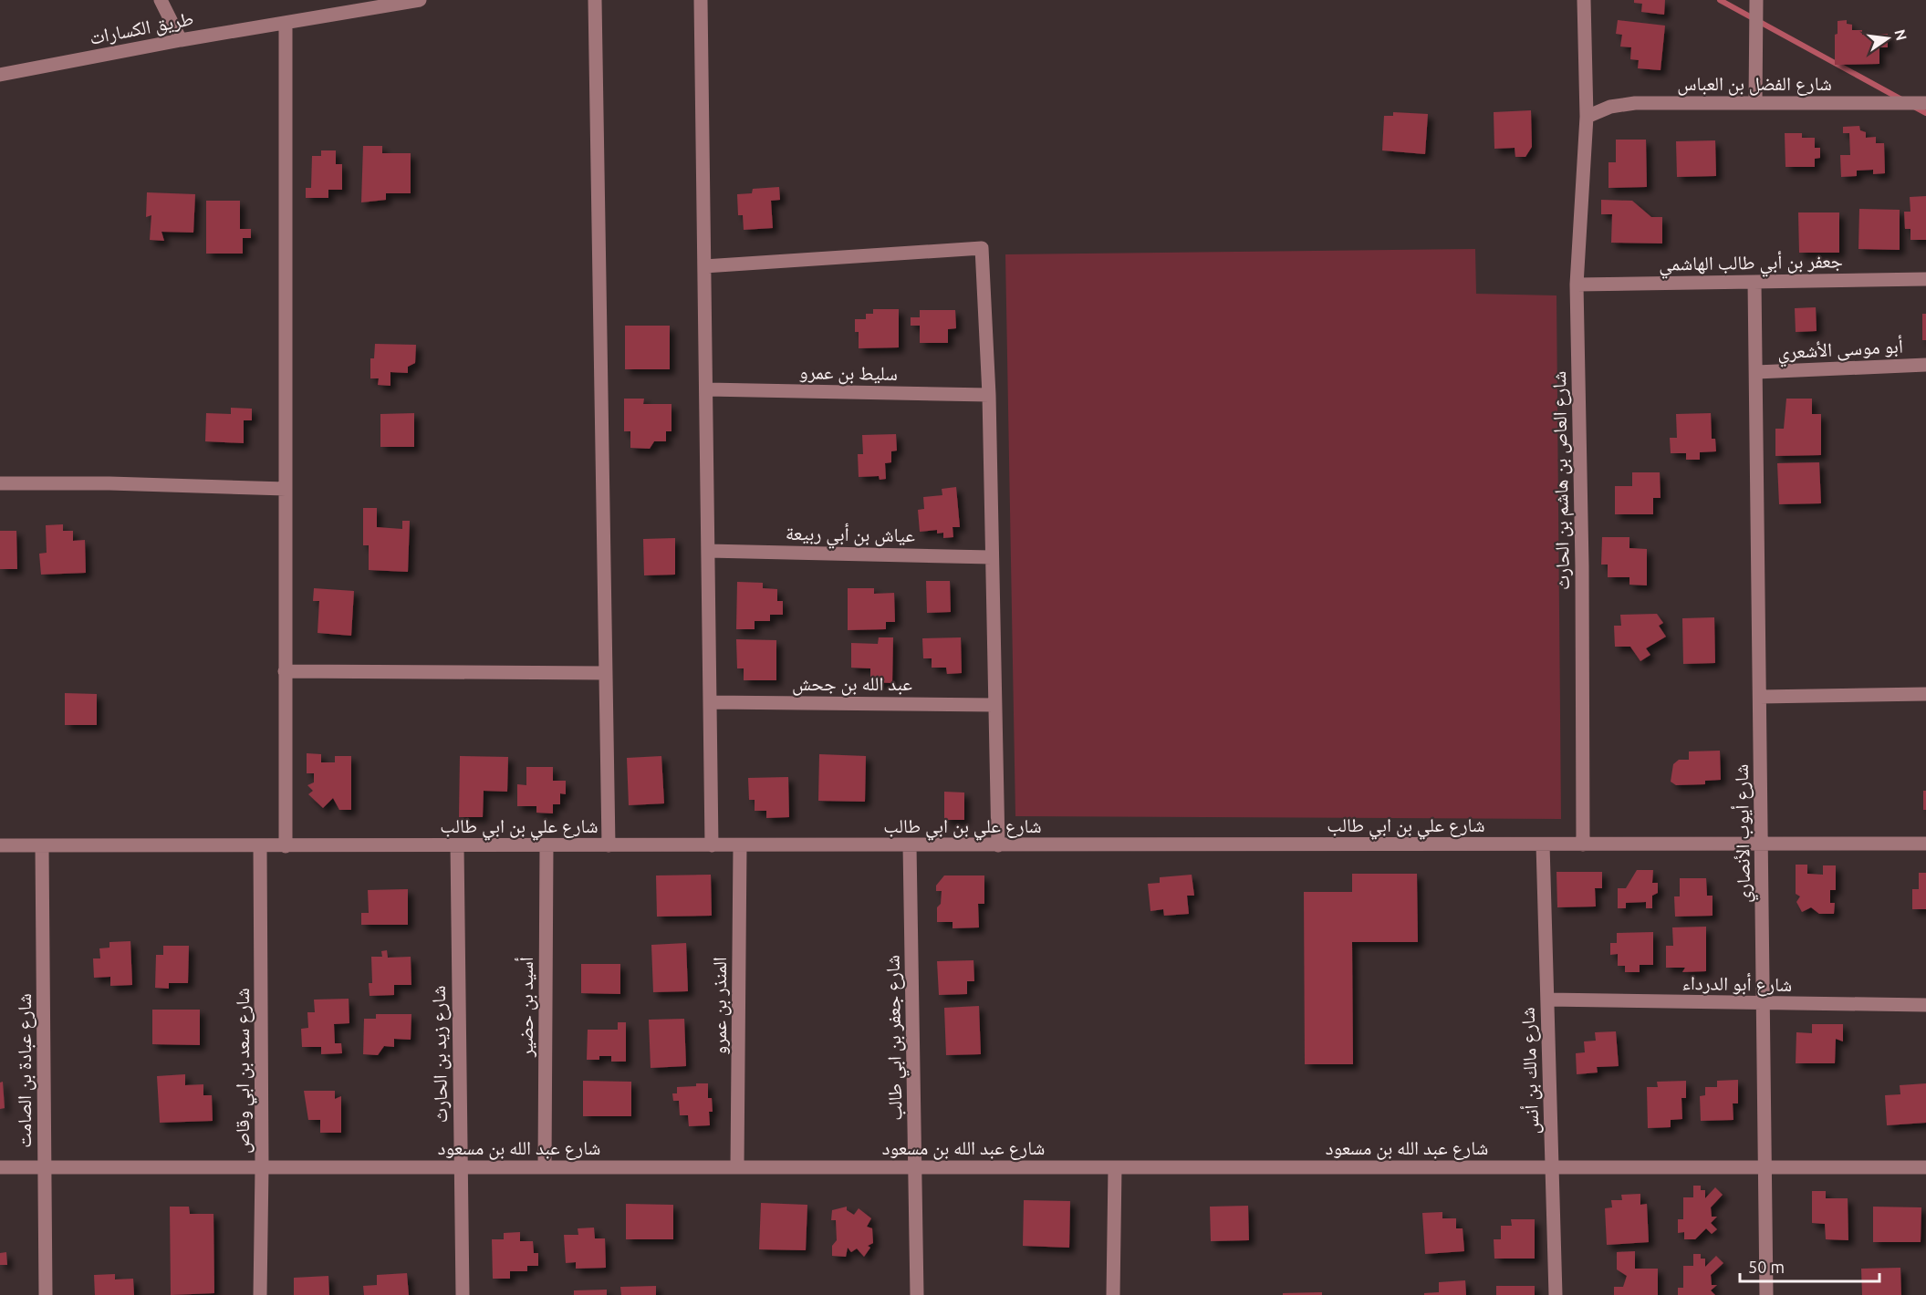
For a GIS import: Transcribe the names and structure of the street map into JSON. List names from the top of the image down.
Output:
{
  "streets": {
    "street": [
      "طريق الكسارات",
      "شارع الفضل بن العباس",
      "جعفر بن أبي طالب الهاشمي",
      "أبو موسى الأشعري",
      "سليط بن عمرو",
      "شارع العاص بن هاشم بن الحارث",
      "عياش بن أبي ربيعة",
      "عبد الله بن جحش",
      "شارع علي بن ابي طالب",
      "شارع أيوب الأنصاري",
      "شارع أبو الدرداء",
      "المنذر بن عمرو",
      "أسيد بن حضير",
      "شارع جعفر بن ابي طالب",
      "شارع زيد بن الحارث",
      "شارع عبادة بن الصامت",
      "شارع سعد بن ابي وقاص",
      "شارع مالك بن أنس",
      "شارع عبد الله بن مسعود"
    ]
  },
  "crossings": [
    ["شارع الفضل بن العباس", "شارع العاص بن هاشم بن الحارث"],
    ["جعفر بن أبي طالب الهاشمي", "شارع العاص بن هاشم بن الحارث"],
    ["جعفر بن أبي طالب الهاشمي", "شارع أيوب الأنصاري"],
    ["أبو موسى الأشعري", "شارع أيوب الأنصاري"],
    ["شارع العاص بن هاشم بن الحارث", "شارع علي بن ابي طالب"],
    ["شارع علي بن ابي طالب", "شارع أيوب الأنصاري"],
    ["شارع علي بن ابي طالب", "المنذر بن عمرو"],
    ["شارع علي بن ابي طالب", "أسيد بن حضير"],
    ["شارع علي بن ابي طالب", "شارع جعفر بن ابي طالب"],
    ["شارع علي بن ابي طالب", "شارع زيد بن الحارث"],
    ["شارع علي بن ابي طالب", "شارع عبادة بن الصامت"],
    ["شارع علي بن ابي طالب", "شارع سعد بن ابي وقاص"],
    ["شارع علي بن ابي طالب", "شارع مالك بن أنس"],
    ["شارع أيوب الأنصاري", "شارع أبو الدرداء"],
    ["شارع أيوب الأنصاري", "شارع عبد الله بن مسعود"],
    ["شارع أبو الدرداء", "شارع مالك بن أنس"],
    ["المنذر بن عمرو", "شارع عبد الله بن مسعود"],
    ["أسيد بن حضير", "شارع عبد الله بن مسعود"],
    ["شارع جعفر بن ابي طالب", "شارع عبد الله بن مسعود"],
    ["شارع زيد بن الحارث", "شارع عبد الله بن مسعود"],
    ["شارع عبادة بن الصامت", "شارع عبد الله بن مسعود"],
    ["شارع سعد بن ابي وقاص", "شارع عبد الله بن مسعود"],
    ["شارع مالك بن أنس", "شارع عبد الله بن مسعود"]
  ],
  "scale_bar": "50 m",
  "north": "right"
}
